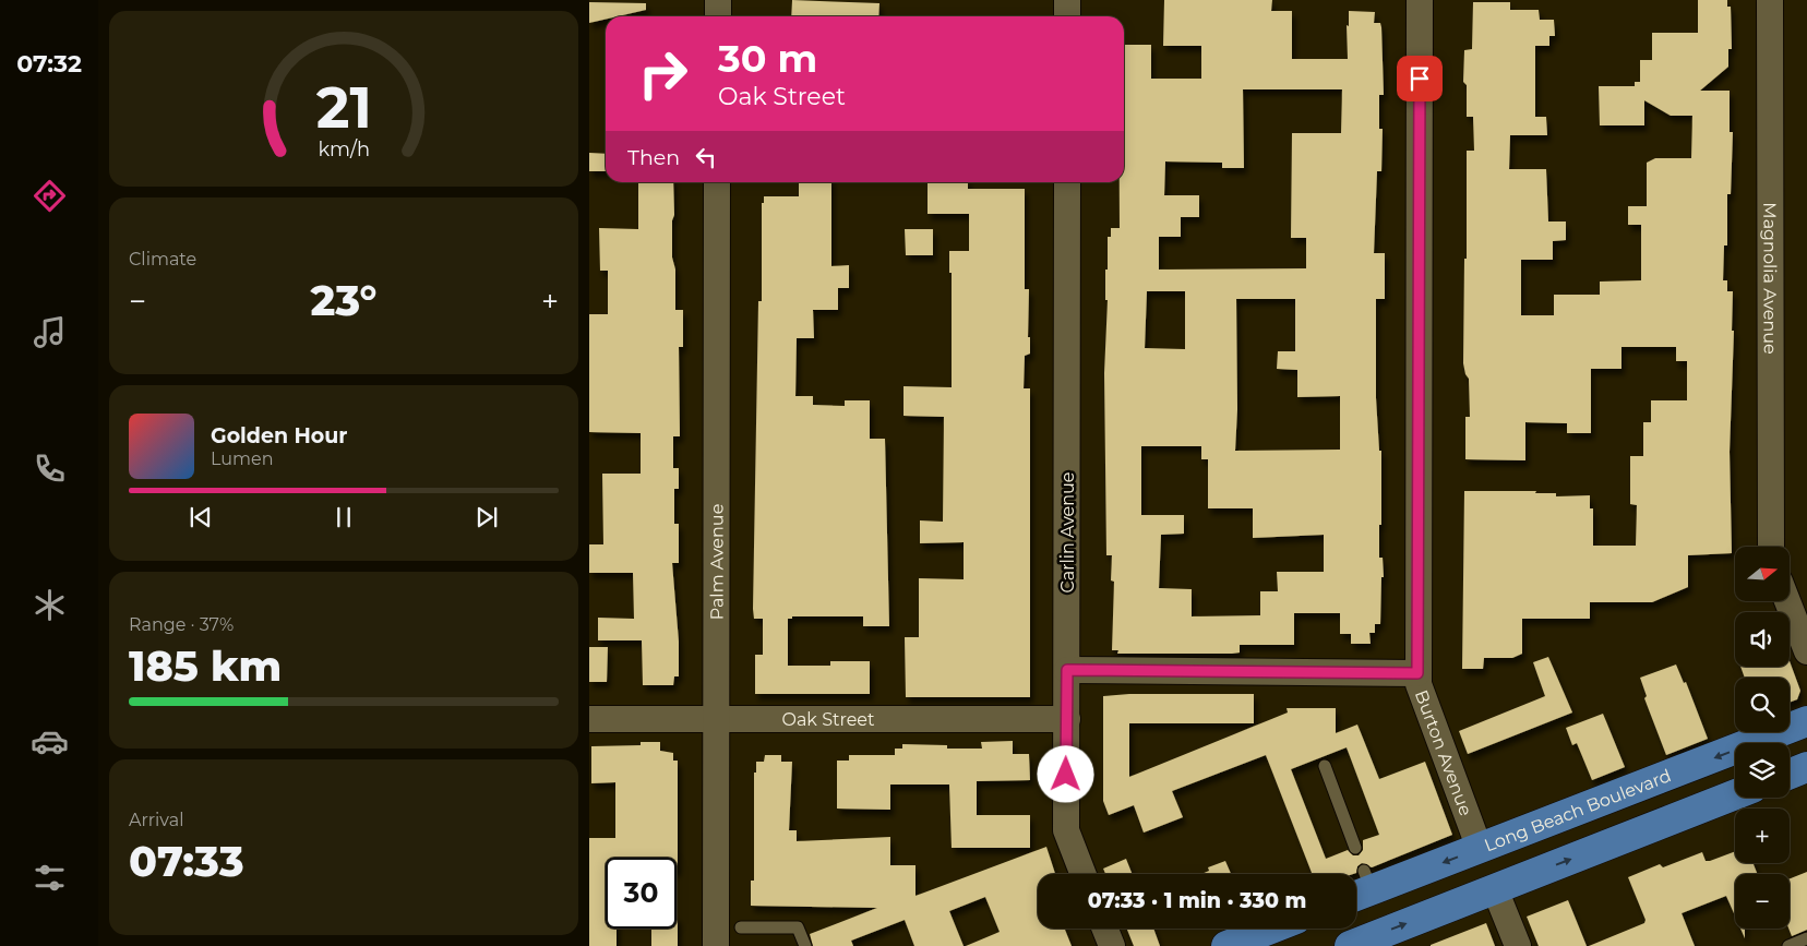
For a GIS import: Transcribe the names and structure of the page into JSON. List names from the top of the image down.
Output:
{
  "streets": {
    "main road": ["Long Beach Boulevard"],
    "street": [
      "Magnolia Avenue",
      "Carlin Avenue",
      "Palm Avenue",
      "Oak Street",
      "Burton Avenue"
    ]
  },
  "crossings": [
    ["Carlin Avenue", "Oak Street"],
    ["Palm Avenue", "Oak Street"],
    ["Burton Avenue", "Long Beach Boulevard"]
  ],
  "north": "right",
  "page": {
    "tabs": "07:32",
    "turn": ["30 m", "Oak Street"],
    "then": "Then",
    "tile": [
      "Climate",
      ["Range · 37%", "185 km"],
      ["Arrival", "07:33"]
    ],
    "heat": ["−", "23°", "+"],
    "song": ["Golden Hour", "Lumen"],
    "map_buttons": ["+", "−"],
    "limit": "30",
    "trip": "07:33 · 1 min · 330 m",
    "gauge": ["21", "km/h"]
  }
}
